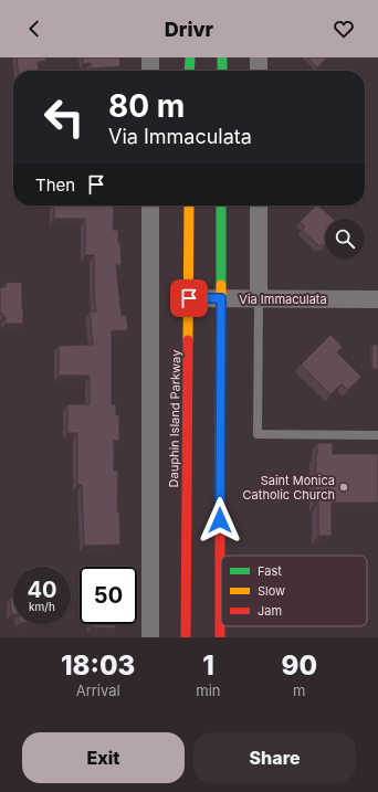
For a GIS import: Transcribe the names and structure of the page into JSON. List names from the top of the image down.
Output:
{
  "streets": {
    "main road": ["Dauphin Island Parkway"],
    "street": ["Via Immaculata"]
  },
  "crossings": [
    ["Via Immaculata", "Dauphin Island Parkway"]
  ],
  "places": ["Saint Monica Catholic Church"],
  "legend": ["Fast", "Slow", "Jam"],
  "page": {
    "header": "Drivr",
    "turn": ["80 m", "Via Immaculata"],
    "then": "Then",
    "speed": "40 km/h",
    "limit": "50",
    "eta": [
      "18:03",
      "Arrival",
      "1",
      "min",
      "90",
      "m"
    ],
    "buttons": ["Exit", "Share"]
  }
}
